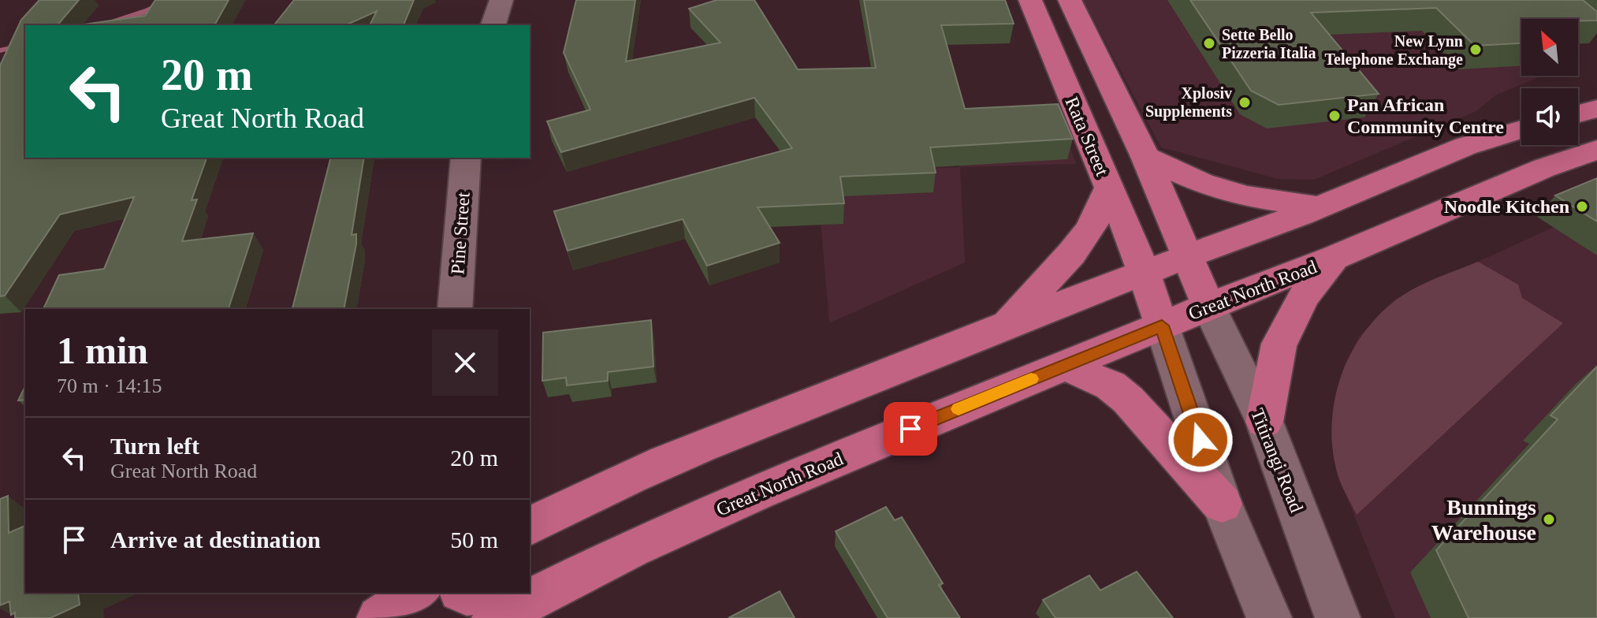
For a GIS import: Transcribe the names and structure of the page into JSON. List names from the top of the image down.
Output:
{
  "streets": {
    "main road": [
      "Rata Street",
      "Pine Street",
      "Great North Road",
      "Titirangi Road"
    ]
  },
  "crossings": [
    ["Rata Street", "Great North Road"],
    ["Great North Road", "Titirangi Road"]
  ],
  "places": [
    "Sette Bello Pizzeria Italia",
    "New Lynn Telephone Exchange",
    "Xplosiv Supplements",
    "Pan African Community Centre",
    "Noodle Kitchen",
    "Bunnings Warehouse"
  ],
  "north": "top left",
  "page": {
    "turn": ["20 m", "Great North Road"],
    "heading": ["1 min", "70 m · 14:15"],
    "list": [
      {
        "name": "Turn left",
        "note": "Great North Road",
        "value": "20 m"
      },
      {
        "name": "Arrive at destination",
        "value": "50 m"
      }
    ]
  }
}
